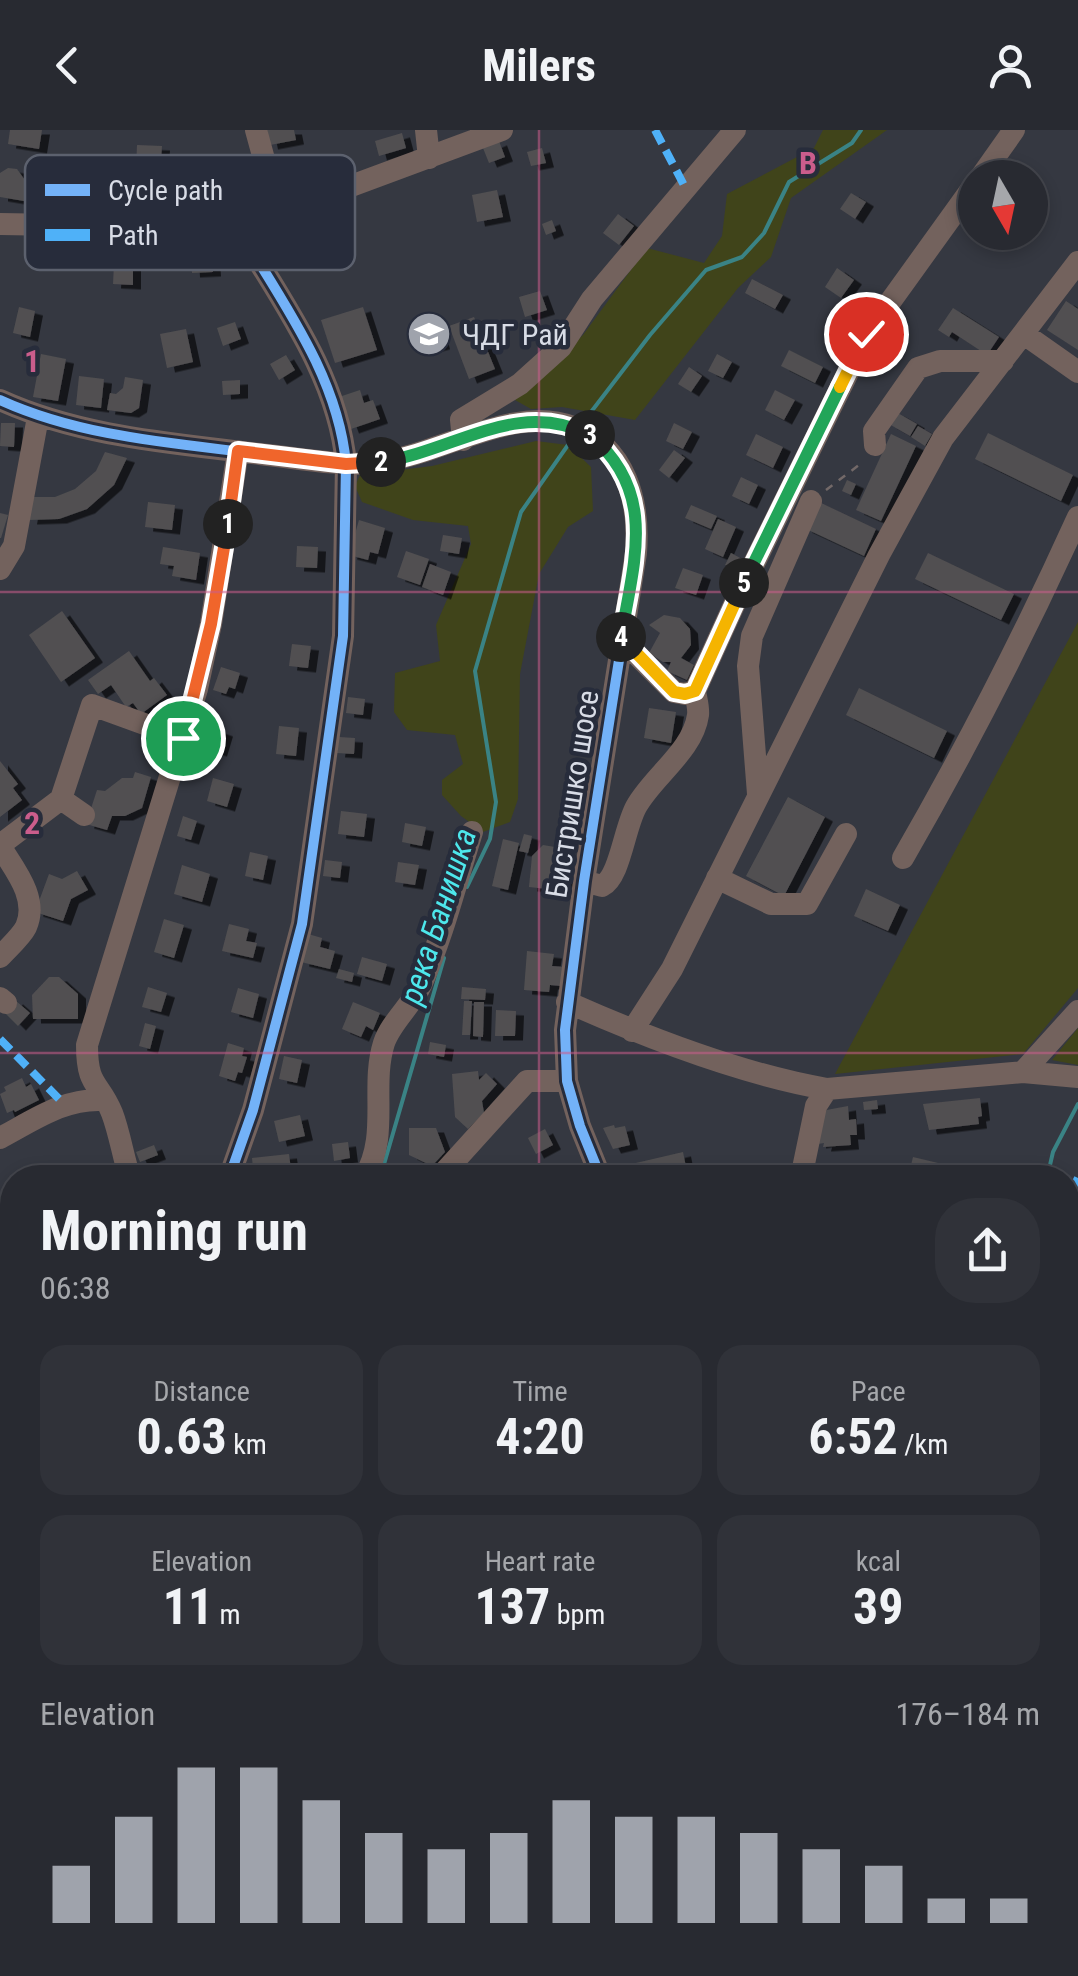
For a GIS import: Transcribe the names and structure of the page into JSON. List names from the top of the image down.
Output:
{
  "streets": {
    "street": ["Бистришко шосе"]
  },
  "water": ["река Банишка"],
  "places": {
    "school or university": ["ЧДГ Рай"]
  },
  "legend": ["Cycle path", "Path"],
  "north": "bottom",
  "page": {
    "header": "Milers",
    "pins": [
      "3",
      "2",
      "1",
      "5",
      "4"
    ],
    "heading": ["Morning run", "06:38"],
    "stats": [
      ["Distance", "0.63 km"],
      ["Time", "4:20"],
      ["Pace", "6:52 /km"],
      ["Elevation", "11 m"],
      ["Heart rate", "137 bpm"],
      ["kcal", "39"]
    ],
    "chart": ["Elevation", "176–184 m"]
  },
  "grid": {
    "columns": ["B"],
    "rows": ["1", "2"]
  }
}
